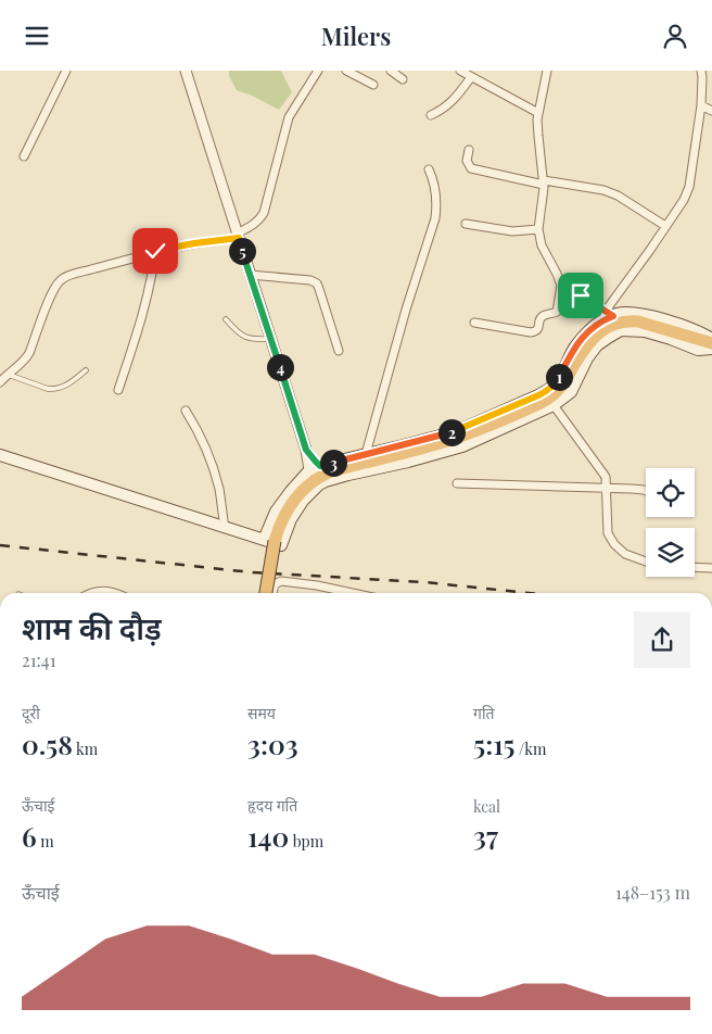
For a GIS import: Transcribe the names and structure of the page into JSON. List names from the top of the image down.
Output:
{
  "page": {
    "header": "Milers",
    "pins": [
      "5",
      "4",
      "1",
      "2",
      "3"
    ],
    "heading": ["शाम की दौड़", "21:41"],
    "stats": [
      ["दूरी", "0.58 km"],
      ["समय", "3:03"],
      ["गति", "5:15 /km"],
      ["ऊँचाई", "6 m"],
      ["हृदय गति", "140 bpm"],
      ["kcal", "37"]
    ],
    "chart": ["ऊँचाई", "148–153 m"]
  }
}
